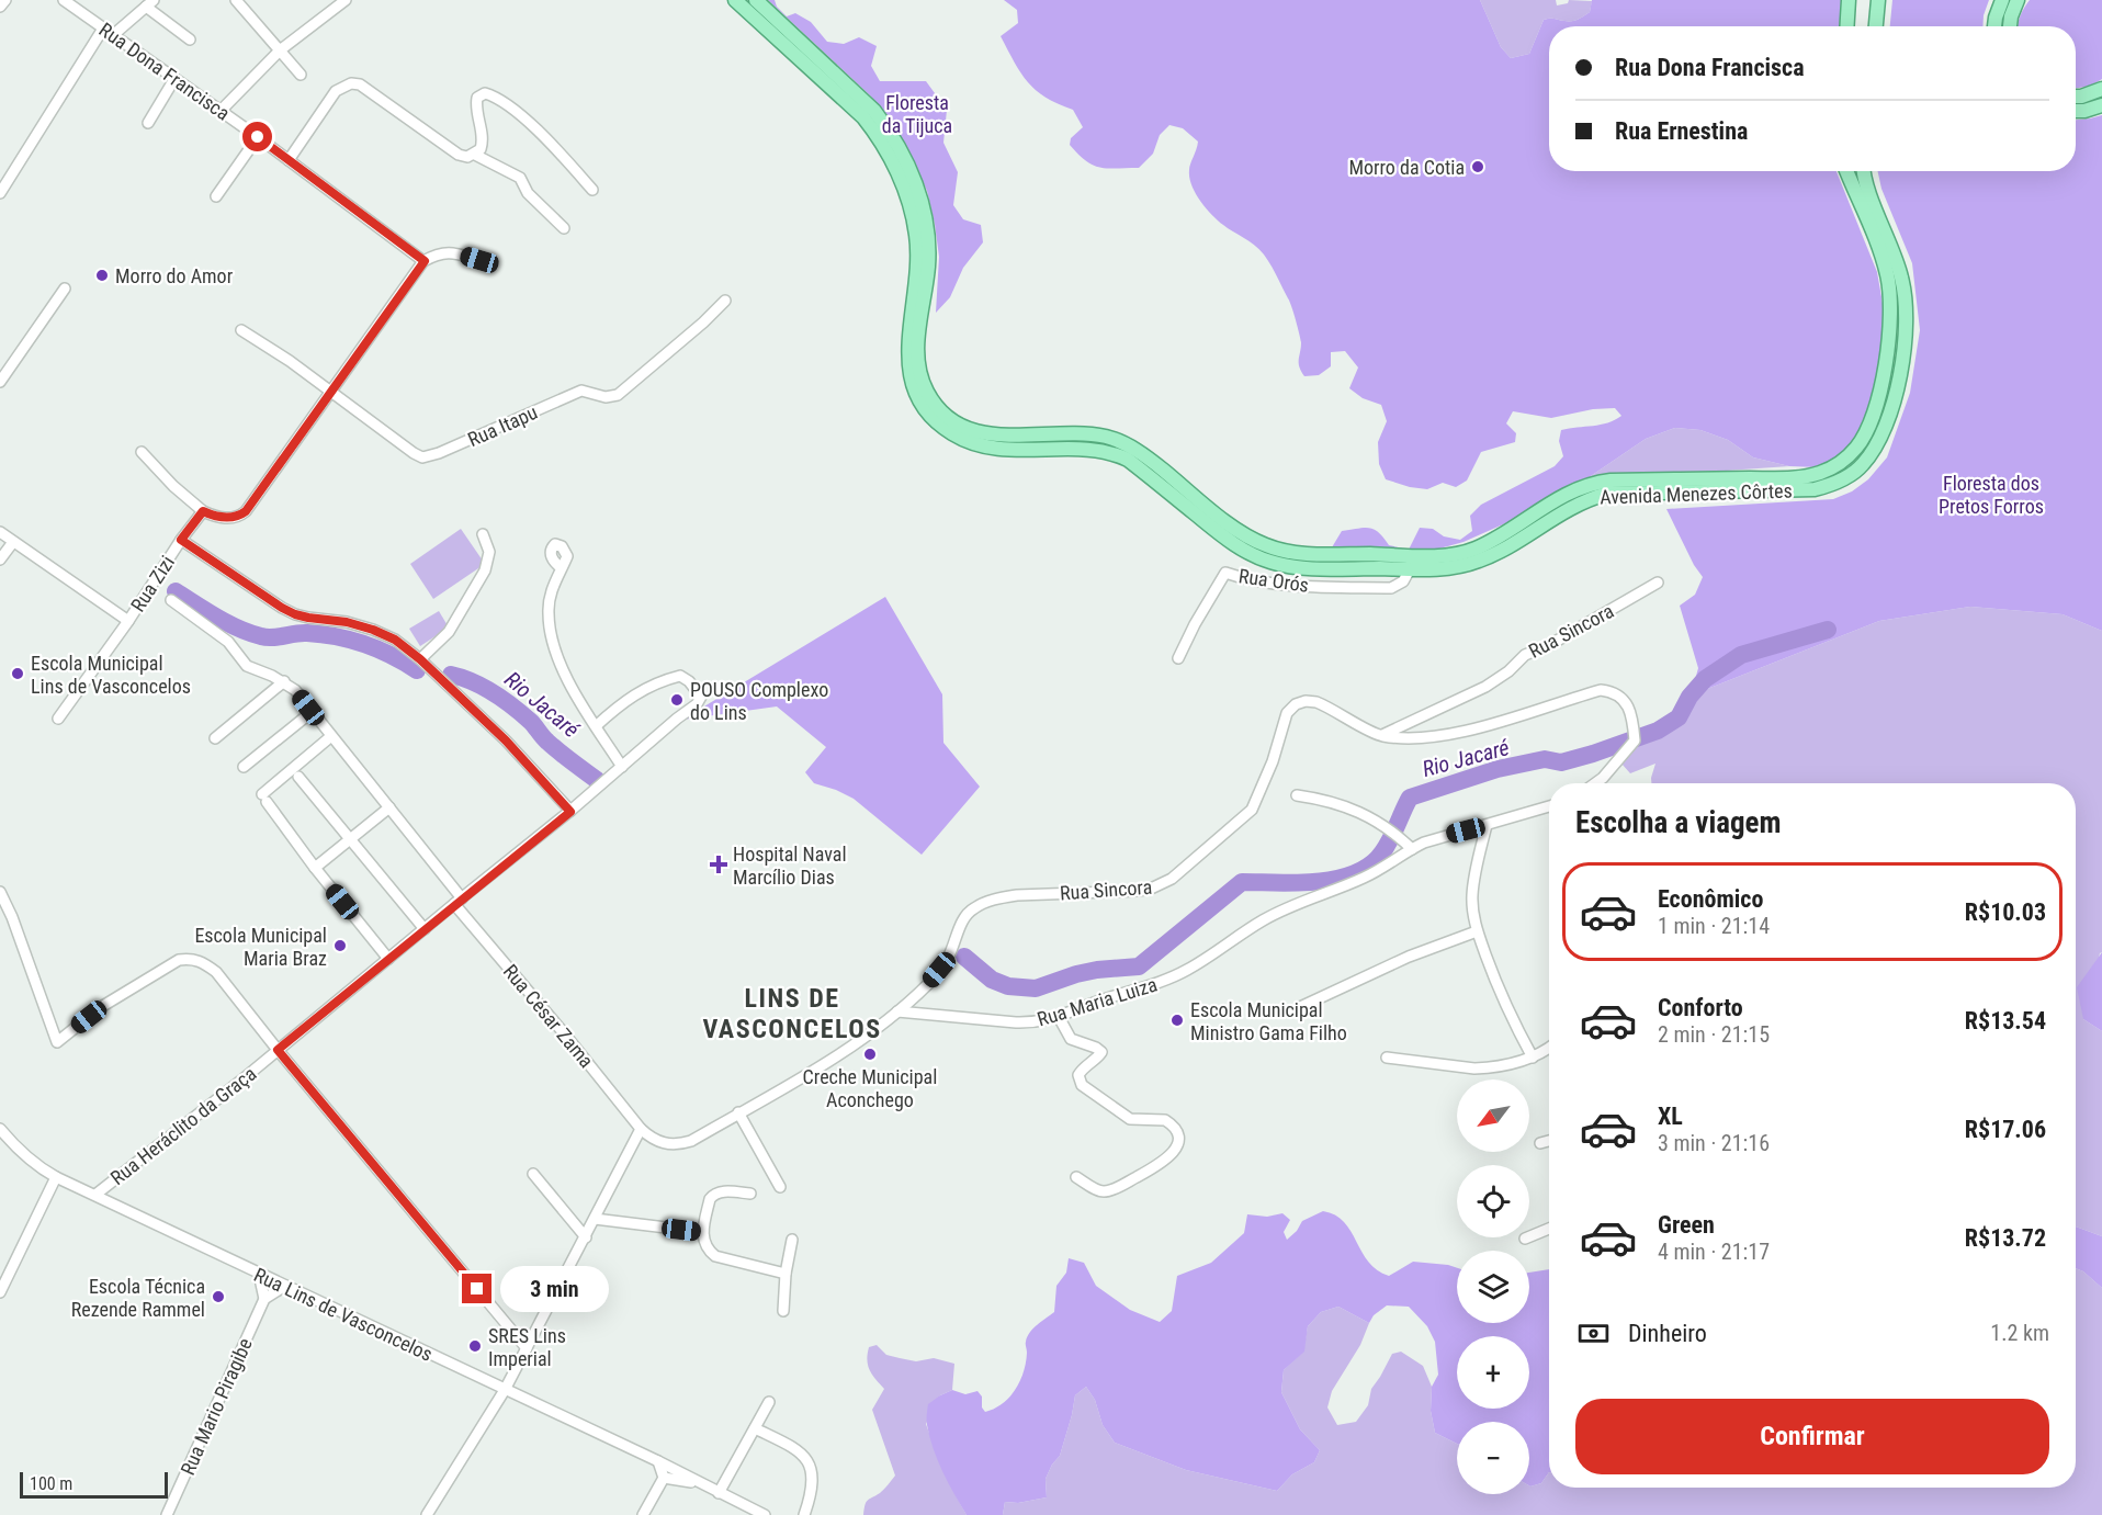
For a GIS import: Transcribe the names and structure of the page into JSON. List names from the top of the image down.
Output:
{
  "streets": {
    "main road": ["Avenida Menezes Côrtes"],
    "street": [
      "Rua Dona Francisca",
      "Rua Itapu",
      "Rua Orós",
      "Rua Zizi",
      "Rua Sincora",
      "Rua Maria Luiza",
      "Rua César Zama",
      "Rua Heráclito da Graça",
      "Rua Lins de Vasconcelos",
      "Rua Mario Piragibe"
    ]
  },
  "crossings": [
    ["Avenida Menezes Côrtes", "Rua Orós"],
    ["Rua Sincora", "Rua Maria Luiza"],
    ["Rua César Zama", "Rua Heráclito da Graça"],
    ["Rua Heráclito da Graça", "Rua Lins de Vasconcelos"]
  ],
  "districts": ["LINS DE VASCONCELOS"],
  "water": ["Rio Jacaré"],
  "parks": ["Floresta da Tijuca", "Floresta dos Pretos Forros"],
  "places": {
    "other": [
      "Morro da Cotia",
      "Morro do Amor",
      "Escola Municipal Lins de Vasconcelos",
      "POUSO Complexo do Lins",
      "Escola Municipal Maria Braz",
      "Escola Municipal Ministro Gama Filho",
      "Creche Municipal Aconchego",
      "Escola Técnica Rezende Rammel",
      "SRES Lins Imperial"
    ],
    "health": ["Hospital Naval Marcílio Dias"]
  },
  "scale_bar": "100 m",
  "north": "bottom left",
  "page": {
    "banner": ["Rua Dona Francisca", "Rua Ernestina"],
    "heading": "Escolha a viagem",
    "list": [
      {
        "name": "Econômico",
        "note": "1 min · 21:14",
        "value": "R$10.03"
      },
      {
        "name": "Conforto",
        "note": "2 min · 21:15",
        "value": "R$13.54"
      },
      {
        "name": "XL",
        "note": "3 min · 21:16",
        "value": "R$17.06"
      },
      {
        "name": "Green",
        "note": "4 min · 21:17",
        "value": "R$13.72"
      }
    ],
    "map_buttons": ["+", "−"],
    "bubble": "3 min",
    "pay": ["Dinheiro", "1.2 km"],
    "buttons": "Confirmar",
    "scale": "100 m"
  }
}
